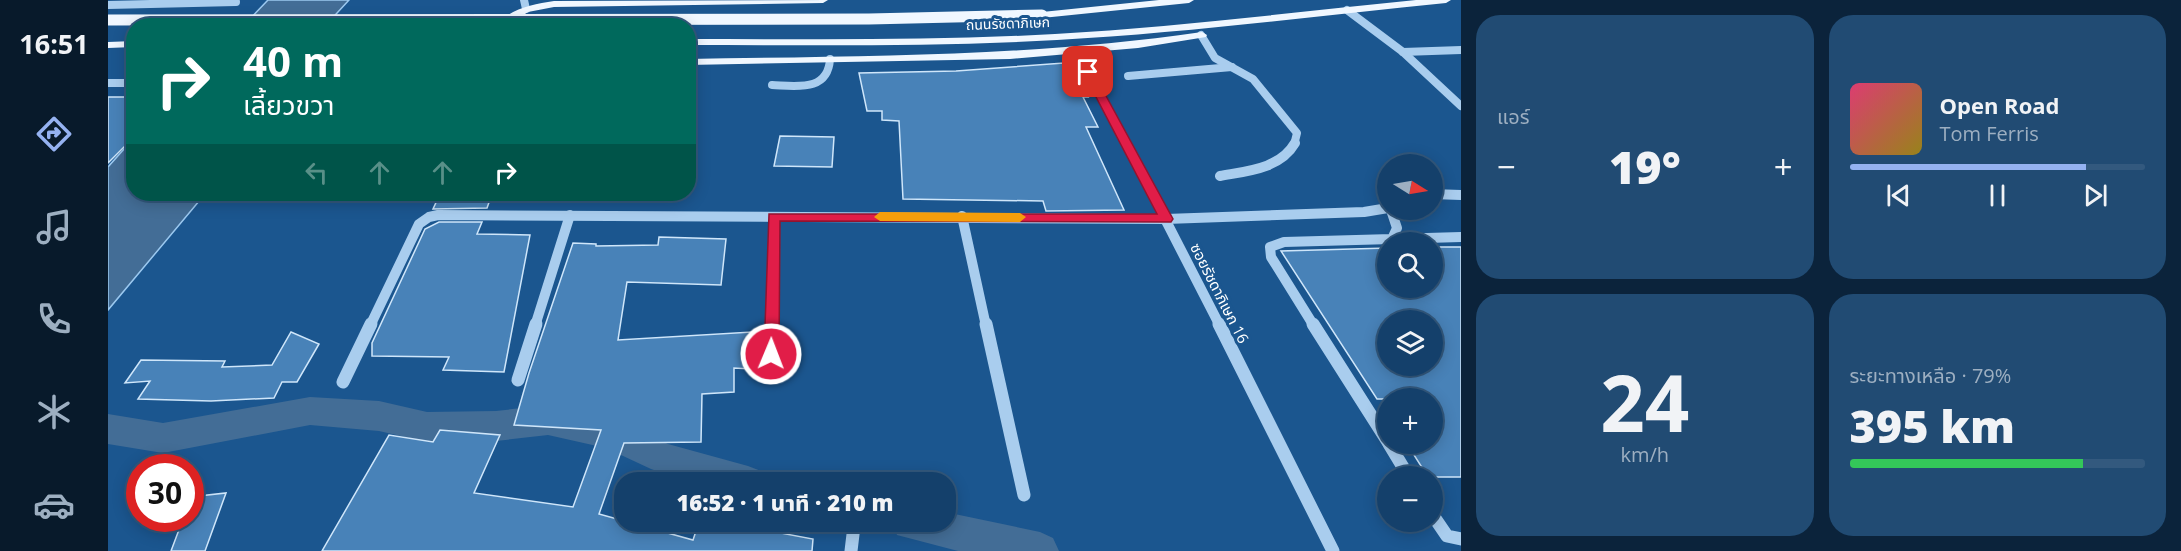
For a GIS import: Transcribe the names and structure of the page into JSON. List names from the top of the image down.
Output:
{
  "streets": {
    "main road": ["ถนนรัชดาภิเษก"],
    "street": ["ซอยรัชดาภิเษก 16"]
  },
  "north": "right",
  "page": {
    "tabs": "16:51",
    "tile": [
      "แอร์",
      ["24", "km/h"],
      ["ระยะทางเหลือ · 79%", "395 km"]
    ],
    "turn": ["40 m", "เลี้ยวขวา"],
    "song": ["Open Road", "Tom Ferris"],
    "heat": ["−", "19°", "+"],
    "map_buttons": ["+", "−"],
    "limit": "30",
    "trip": "16:52 · 1 นาที · 210 m"
  }
}
